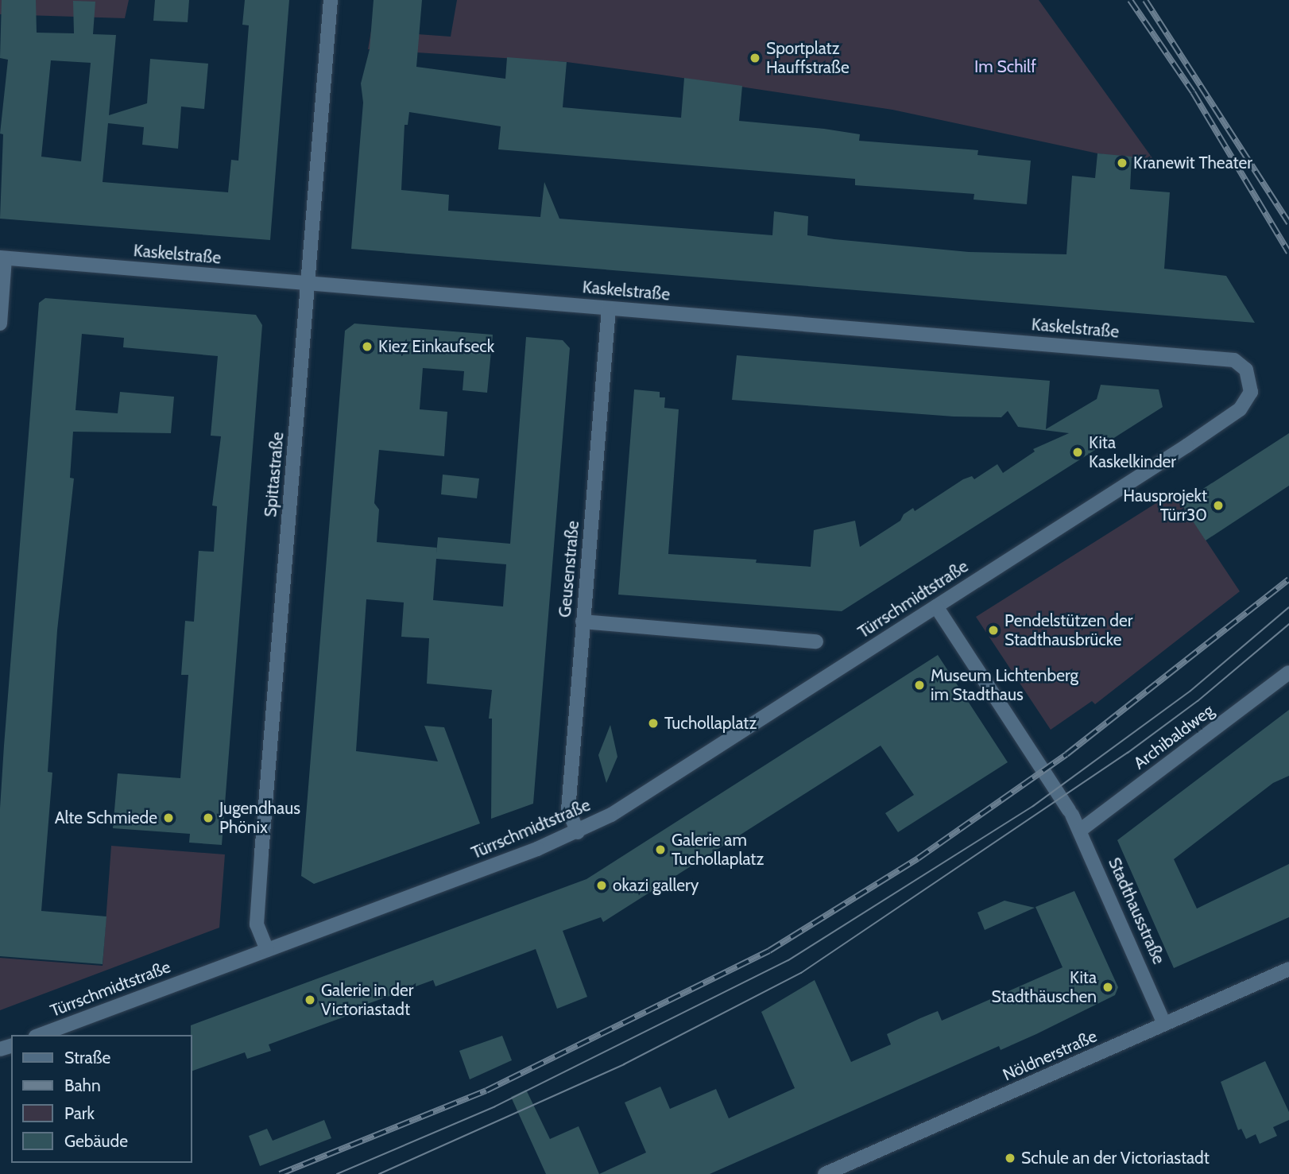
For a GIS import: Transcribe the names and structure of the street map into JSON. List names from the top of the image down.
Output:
{
  "streets": {
    "street": [
      "Kaskelstraße",
      "Spittastraße",
      "Geusenstraße",
      "Türrschmidtstraße",
      "Archibaldweg",
      "Stadthausstraße",
      "Nöldnerstraße"
    ]
  },
  "crossings": [
    ["Kaskelstraße", "Spittastraße"],
    ["Kaskelstraße", "Geusenstraße"],
    ["Kaskelstraße", "Türrschmidtstraße"],
    ["Spittastraße", "Türrschmidtstraße"],
    ["Geusenstraße", "Türrschmidtstraße"],
    ["Türrschmidtstraße", "Stadthausstraße"],
    ["Archibaldweg", "Stadthausstraße"],
    ["Stadthausstraße", "Nöldnerstraße"]
  ],
  "parks": ["Im Schilf"],
  "places": [
    "Sportplatz Hauffstraße",
    "Kranewit Theater",
    "Kiez Einkaufseck",
    "Kita Kaskelkinder",
    "Hausprojekt Türr30",
    "Pendelstützen der Stadthausbrücke",
    "Museum Lichtenberg im Stadthaus",
    "Tuchollaplatz",
    "Alte Schmiede",
    "Jugendhaus Phönix",
    "Galerie am Tuchollaplatz",
    "okazi gallery",
    "Kita Stadthäuschen",
    "Galerie in der Victoriastadt",
    "Schule an der Victoriastadt"
  ],
  "legend": [
    "Straße",
    "Bahn",
    "Park",
    "Gebäude"
  ]
}
